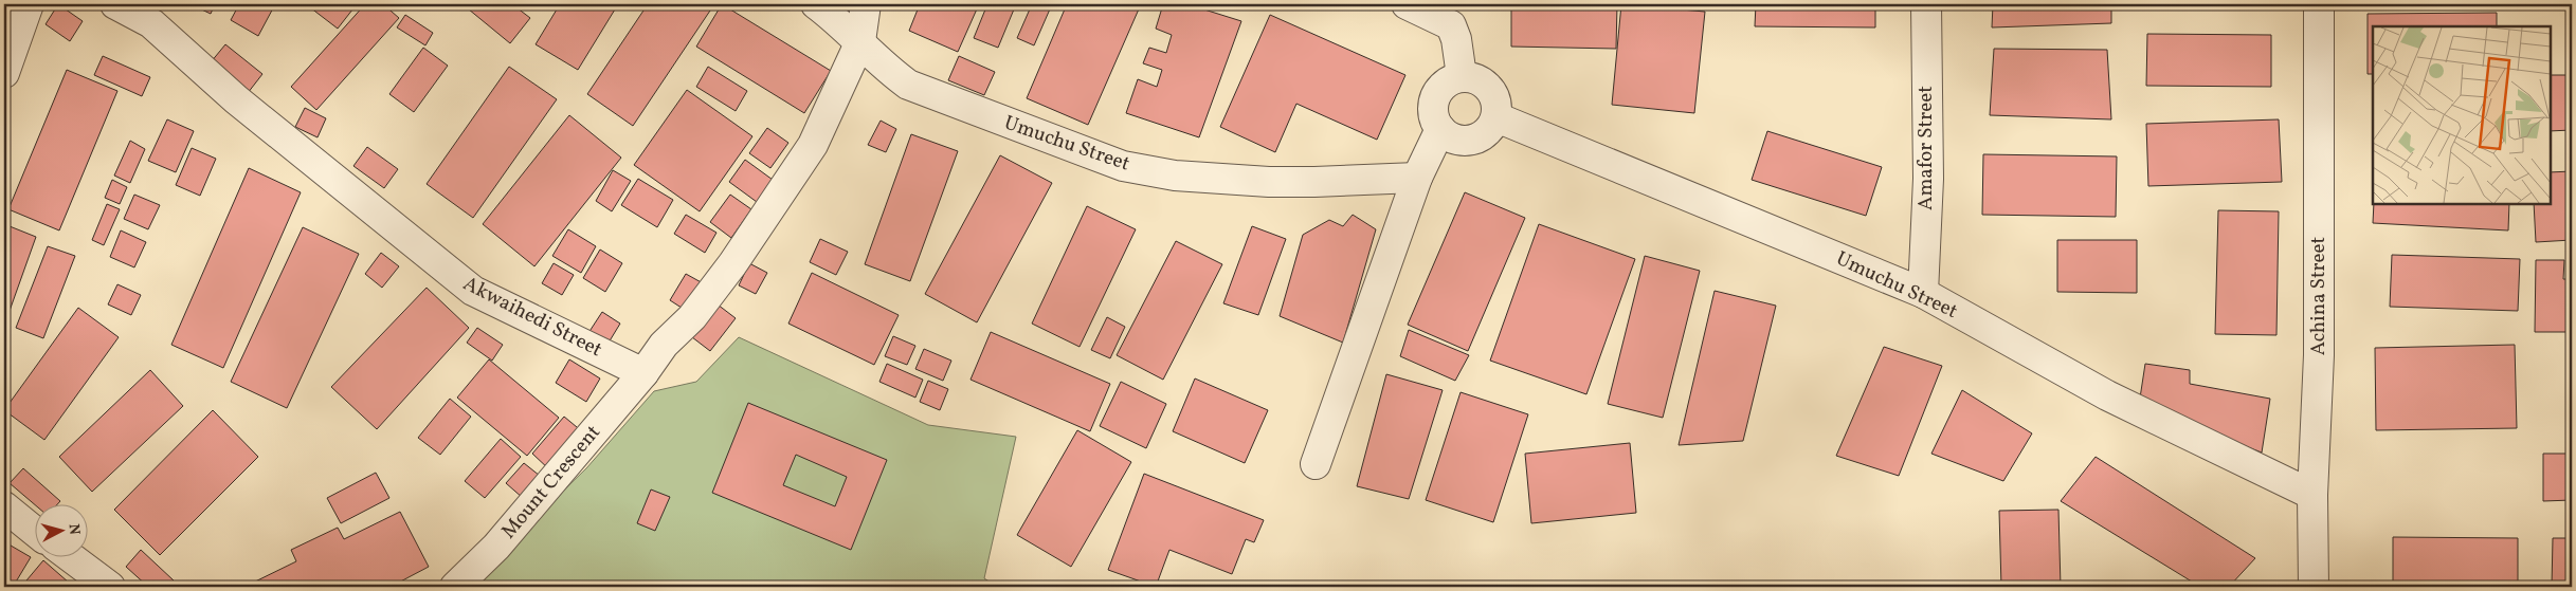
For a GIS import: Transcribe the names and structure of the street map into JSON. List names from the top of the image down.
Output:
{
  "streets": {
    "street": [
      "Umuchu Street",
      "Amafor Street",
      "Achina Street",
      "Akwaihedi Street",
      "Mount Crescent"
    ]
  },
  "crossings": [
    ["Umuchu Street", "Amafor Street"],
    ["Umuchu Street", "Achina Street"],
    ["Akwaihedi Street", "Mount Crescent"]
  ],
  "north": "right"
}
